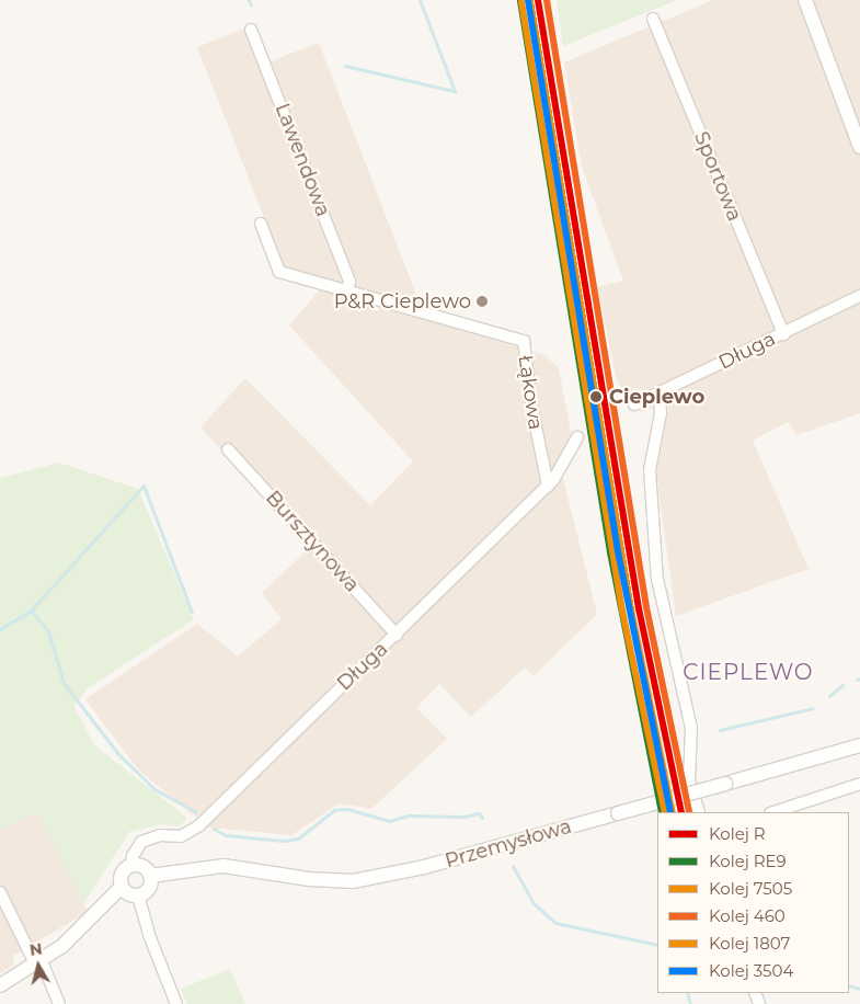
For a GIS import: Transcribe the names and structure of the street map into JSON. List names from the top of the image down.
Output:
{
  "streets": {
    "street": [
      "Lawendowa",
      "Sportowa",
      "Długa",
      "Łąkowa",
      "Bursztynowa",
      "Przemysłowa"
    ]
  },
  "crossings": [
    ["Lawendowa", "Łąkowa"],
    ["Sportowa", "Długa"],
    ["Długa", "Łąkowa"],
    ["Długa", "Bursztynowa"],
    ["Długa", "Przemysłowa"]
  ],
  "districts": ["CIEPLEWO"],
  "places": ["P&R Cieplewo", "Cieplewo"],
  "lines": [
    "rail line R",
    "rail line 460",
    "rail line 3504",
    "rail line RE9",
    "rail line 7505",
    "rail line 1807"
  ],
  "legend": [
    "Kolej R",
    "Kolej RE9",
    "Kolej 7505",
    "Kolej 460",
    "Kolej 1807",
    "Kolej 3504"
  ],
  "north": "top"
}
